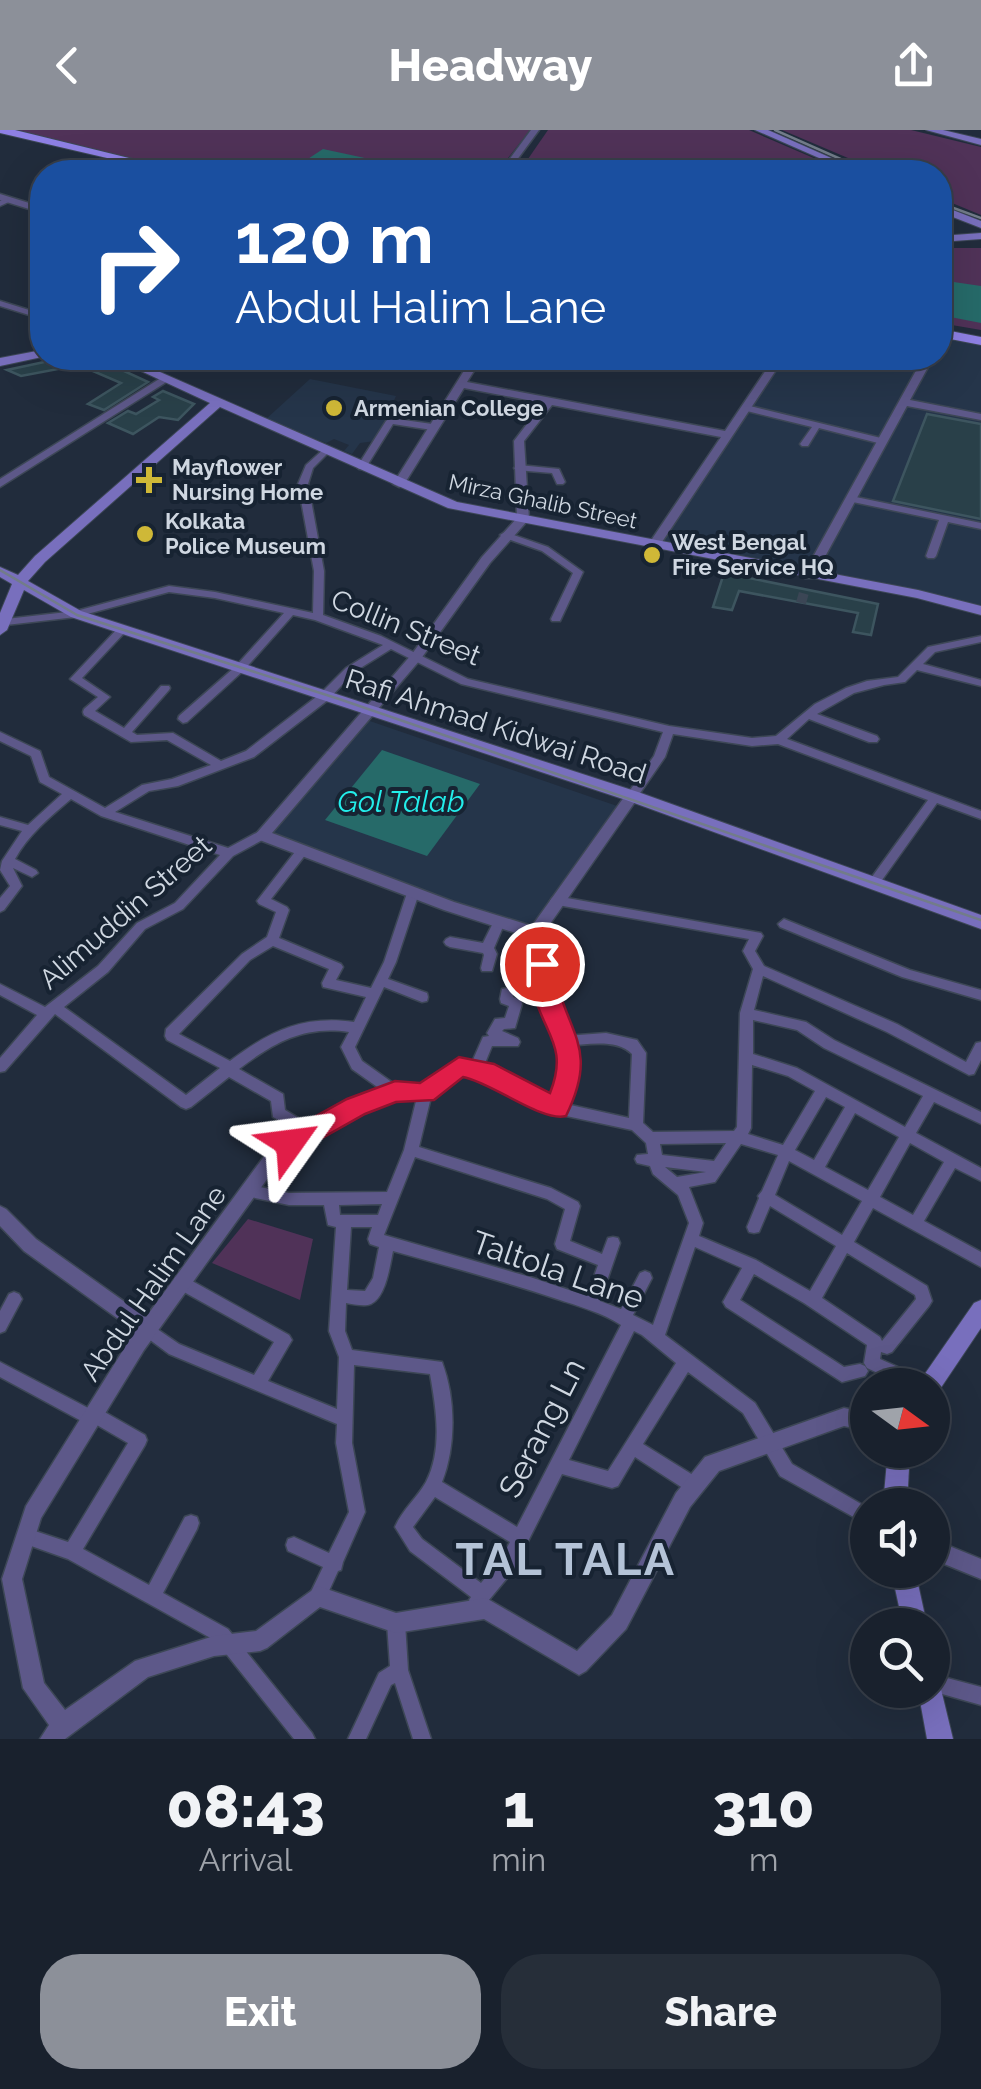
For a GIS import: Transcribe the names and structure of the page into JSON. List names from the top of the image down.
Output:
{
  "streets": {
    "main road": ["Mirza Ghalib Street", "Rafi Ahmad Kidwai Road"],
    "street": [
      "Collin Street",
      "Alimuddin Street",
      "Taltola Lane",
      "Abdul Halim Lane",
      "Serang Ln"
    ]
  },
  "crossings": [
    ["Mirza Ghalib Street", "Alimuddin Street"],
    ["Collin Street", "Rafi Ahmad Kidwai Road"],
    ["Collin Street", "Alimuddin Street"],
    ["Rafi Ahmad Kidwai Road", "Alimuddin Street"],
    ["Taltola Lane", "Serang Ln"]
  ],
  "districts": ["TAL TALA"],
  "water": ["Gol Talab"],
  "places": {
    "other": ["Armenian College", "Kolkata Police Museum", "West Bengal Fire Service HQ"],
    "health": ["Mayflower Nursing Home"]
  },
  "north": "right",
  "page": {
    "header": "Headway",
    "turn": ["120 m", "Abdul Halim Lane"],
    "eta": [
      "08:43",
      "Arrival",
      "1",
      "min",
      "310",
      "m"
    ],
    "buttons": ["Exit", "Share"]
  }
}
